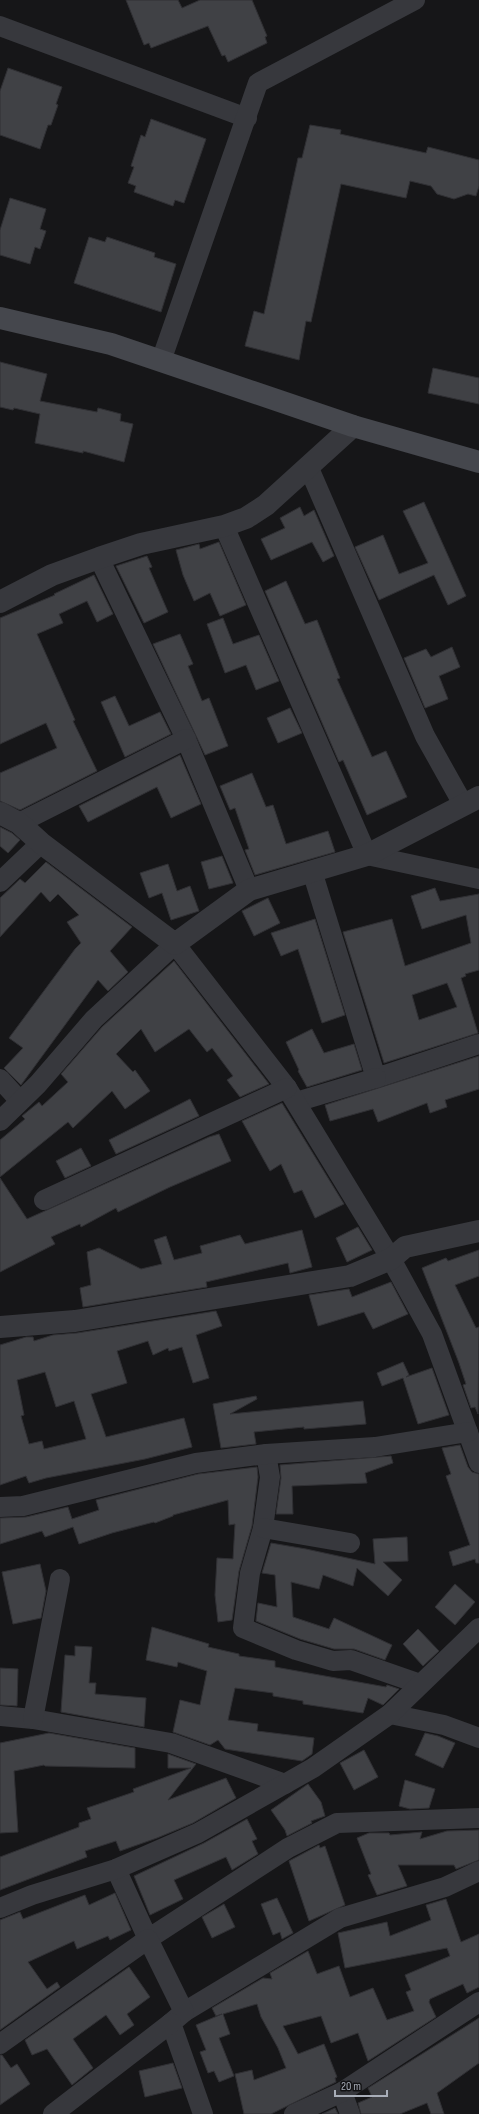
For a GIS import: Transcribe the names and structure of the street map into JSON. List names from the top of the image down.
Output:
{
  "scale_bar": "20 m"
}
